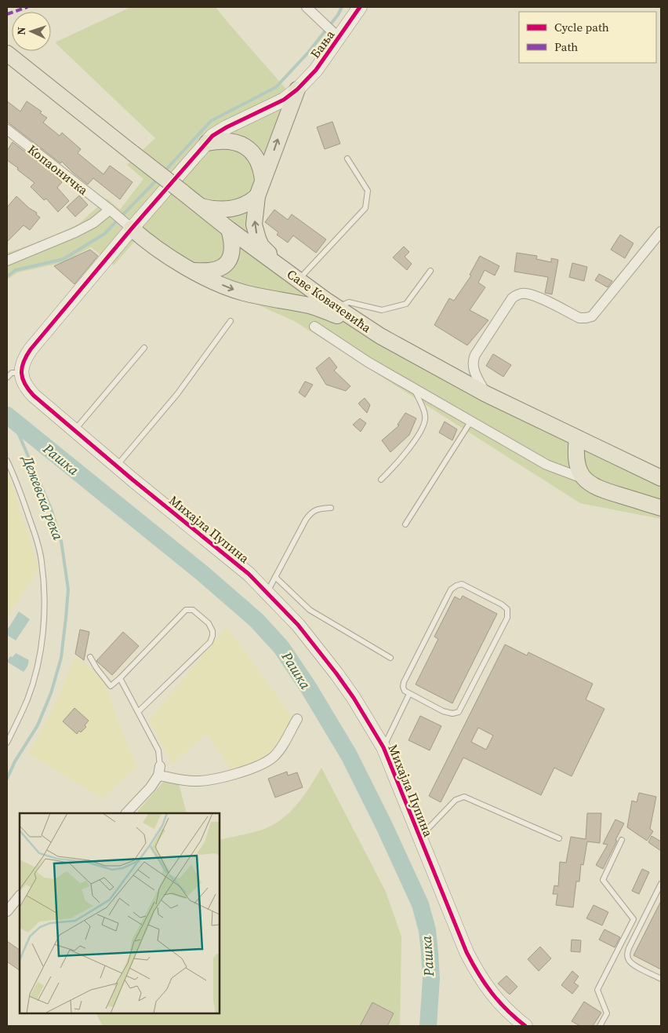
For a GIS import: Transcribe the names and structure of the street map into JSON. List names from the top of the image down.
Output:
{
  "streets": {
    "main road": ["Саве Ковачевића"],
    "street": ["Бања", "Копаоничка", "Михајла Пупина"]
  },
  "crossings": [
    ["Бања", "Копаоничка"]
  ],
  "water": ["Рашка", "Дежевска река"],
  "legend": ["Cycle path", "Path"],
  "north": "left"
}
